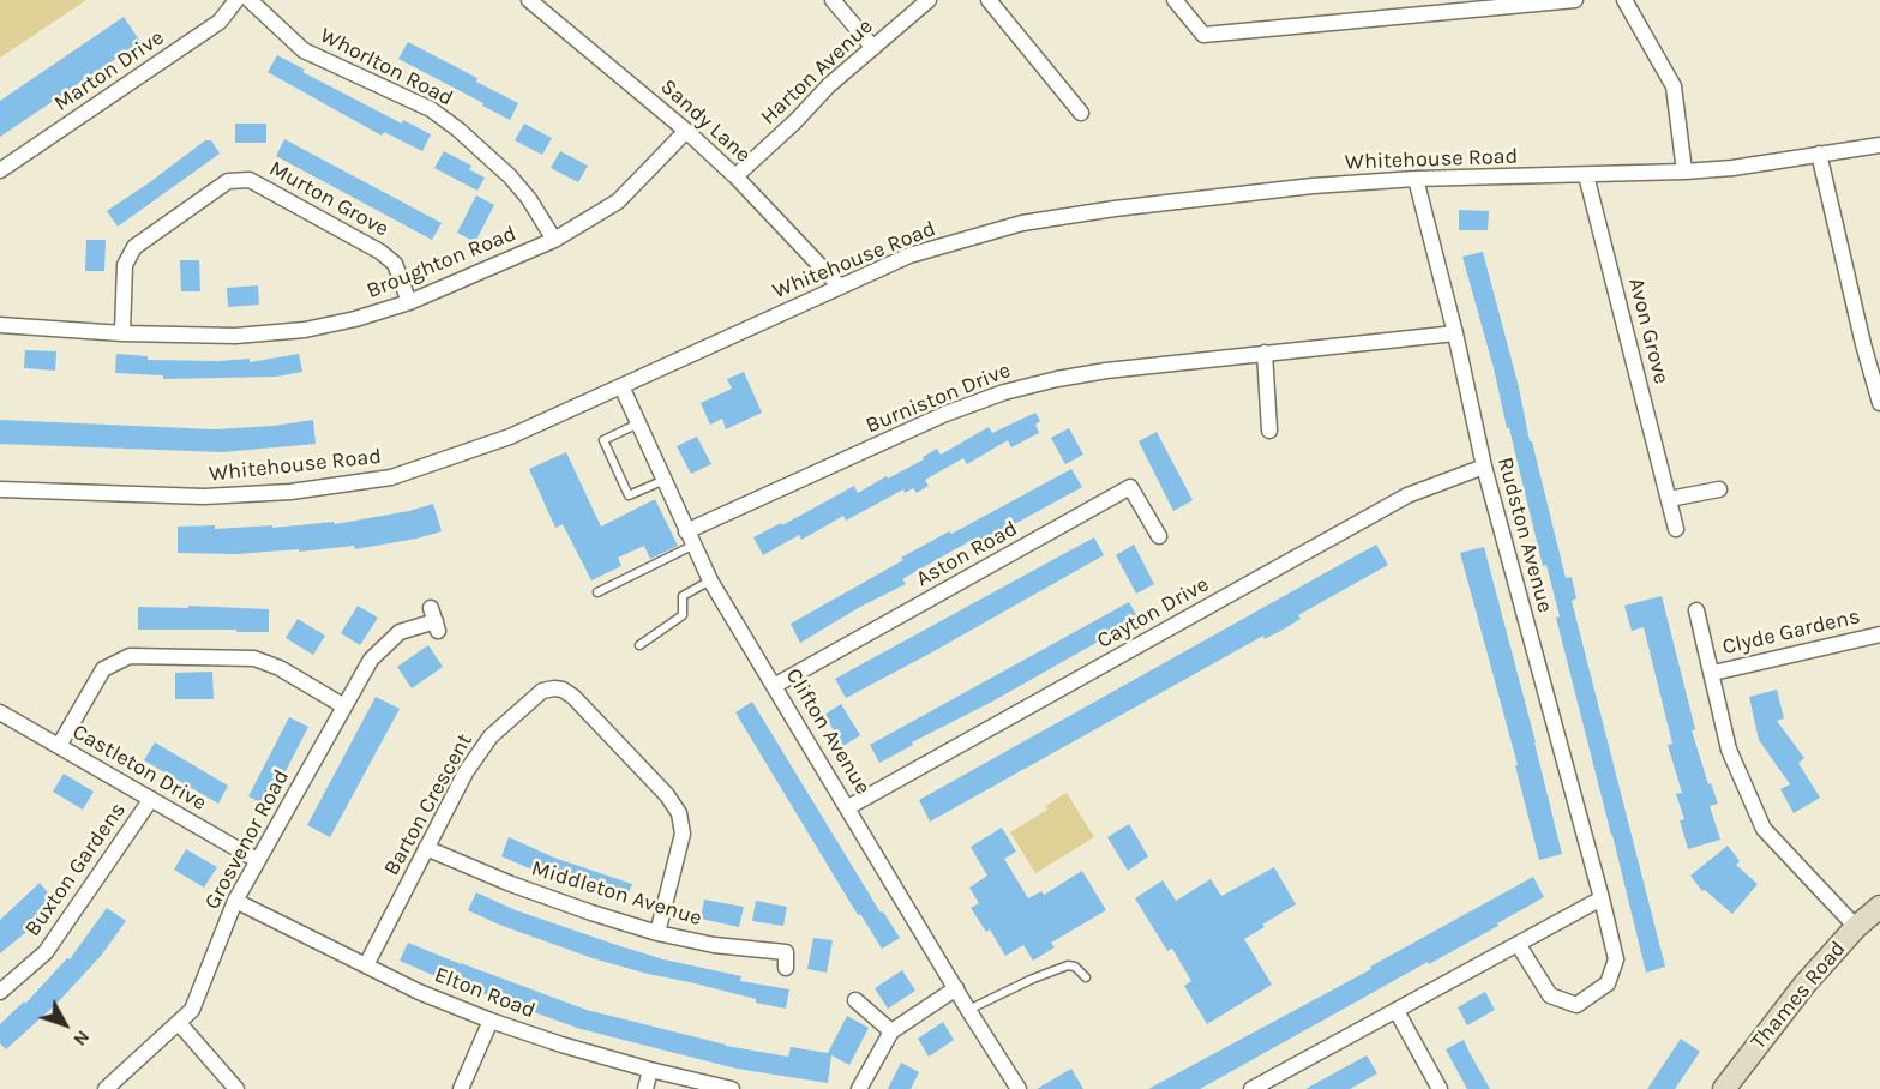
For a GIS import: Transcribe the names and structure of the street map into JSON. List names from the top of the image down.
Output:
{
  "streets": {
    "street": [
      "Whorlton Road",
      "Marton Drive",
      "Harton Avenue",
      "Sandy Lane",
      "Whitehouse Road",
      "Murton Grove",
      "Broughton Road",
      "Avon Grove",
      "Burniston Drive",
      "Rudston Avenue",
      "Aston Road",
      "Cayton Drive",
      "Clyde Gardens",
      "Clifton Avenue",
      "Castleton Drive",
      "Barton Crescent",
      "Grosvenor Road",
      "Buxton Gardens",
      "Middleton Avenue",
      "Elton Road",
      "Thames Road"
    ]
  },
  "crossings": [
    ["Whorlton Road", "Broughton Road"],
    ["Harton Avenue", "Sandy Lane"],
    ["Sandy Lane", "Whitehouse Road"],
    ["Sandy Lane", "Broughton Road"],
    ["Whitehouse Road", "Avon Grove"],
    ["Whitehouse Road", "Rudston Avenue"],
    ["Whitehouse Road", "Clifton Avenue"],
    ["Murton Grove", "Broughton Road"],
    ["Burniston Drive", "Rudston Avenue"],
    ["Burniston Drive", "Clifton Avenue"],
    ["Rudston Avenue", "Cayton Drive"],
    ["Aston Road", "Clifton Avenue"],
    ["Cayton Drive", "Clifton Avenue"],
    ["Clyde Gardens", "Thames Road"],
    ["Castleton Drive", "Grosvenor Road"],
    ["Castleton Drive", "Buxton Gardens"],
    ["Barton Crescent", "Middleton Avenue"],
    ["Barton Crescent", "Elton Road"],
    ["Grosvenor Road", "Elton Road"]
  ],
  "north": "bottom right"
}
